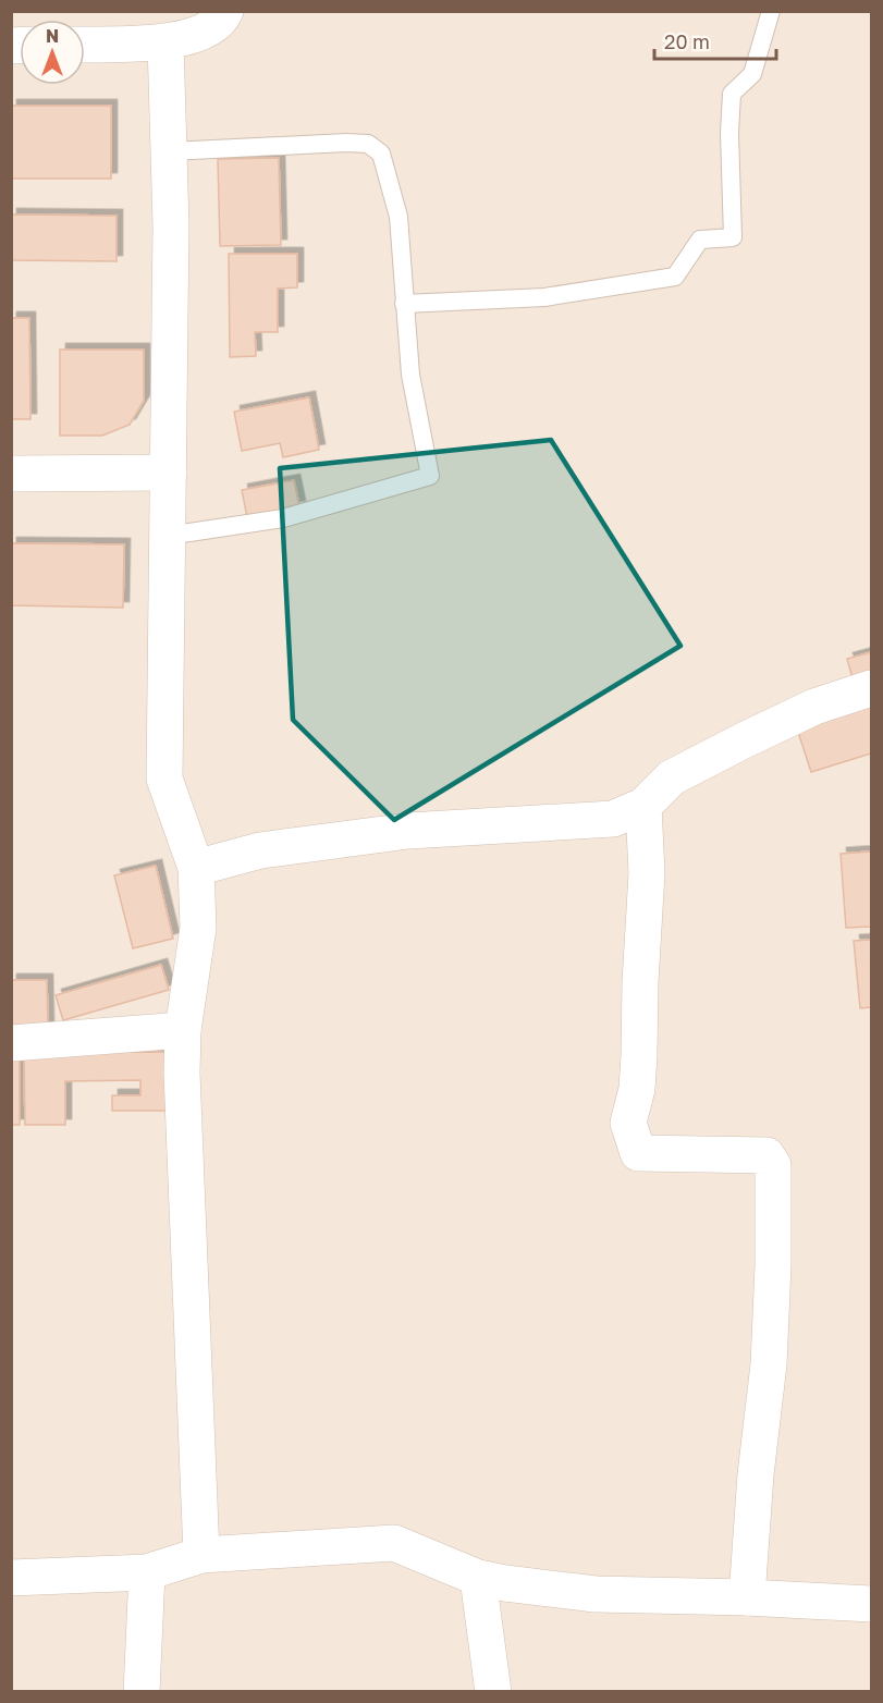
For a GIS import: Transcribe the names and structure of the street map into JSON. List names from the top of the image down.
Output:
{
  "scale_bar": "20 m",
  "north": "top"
}
